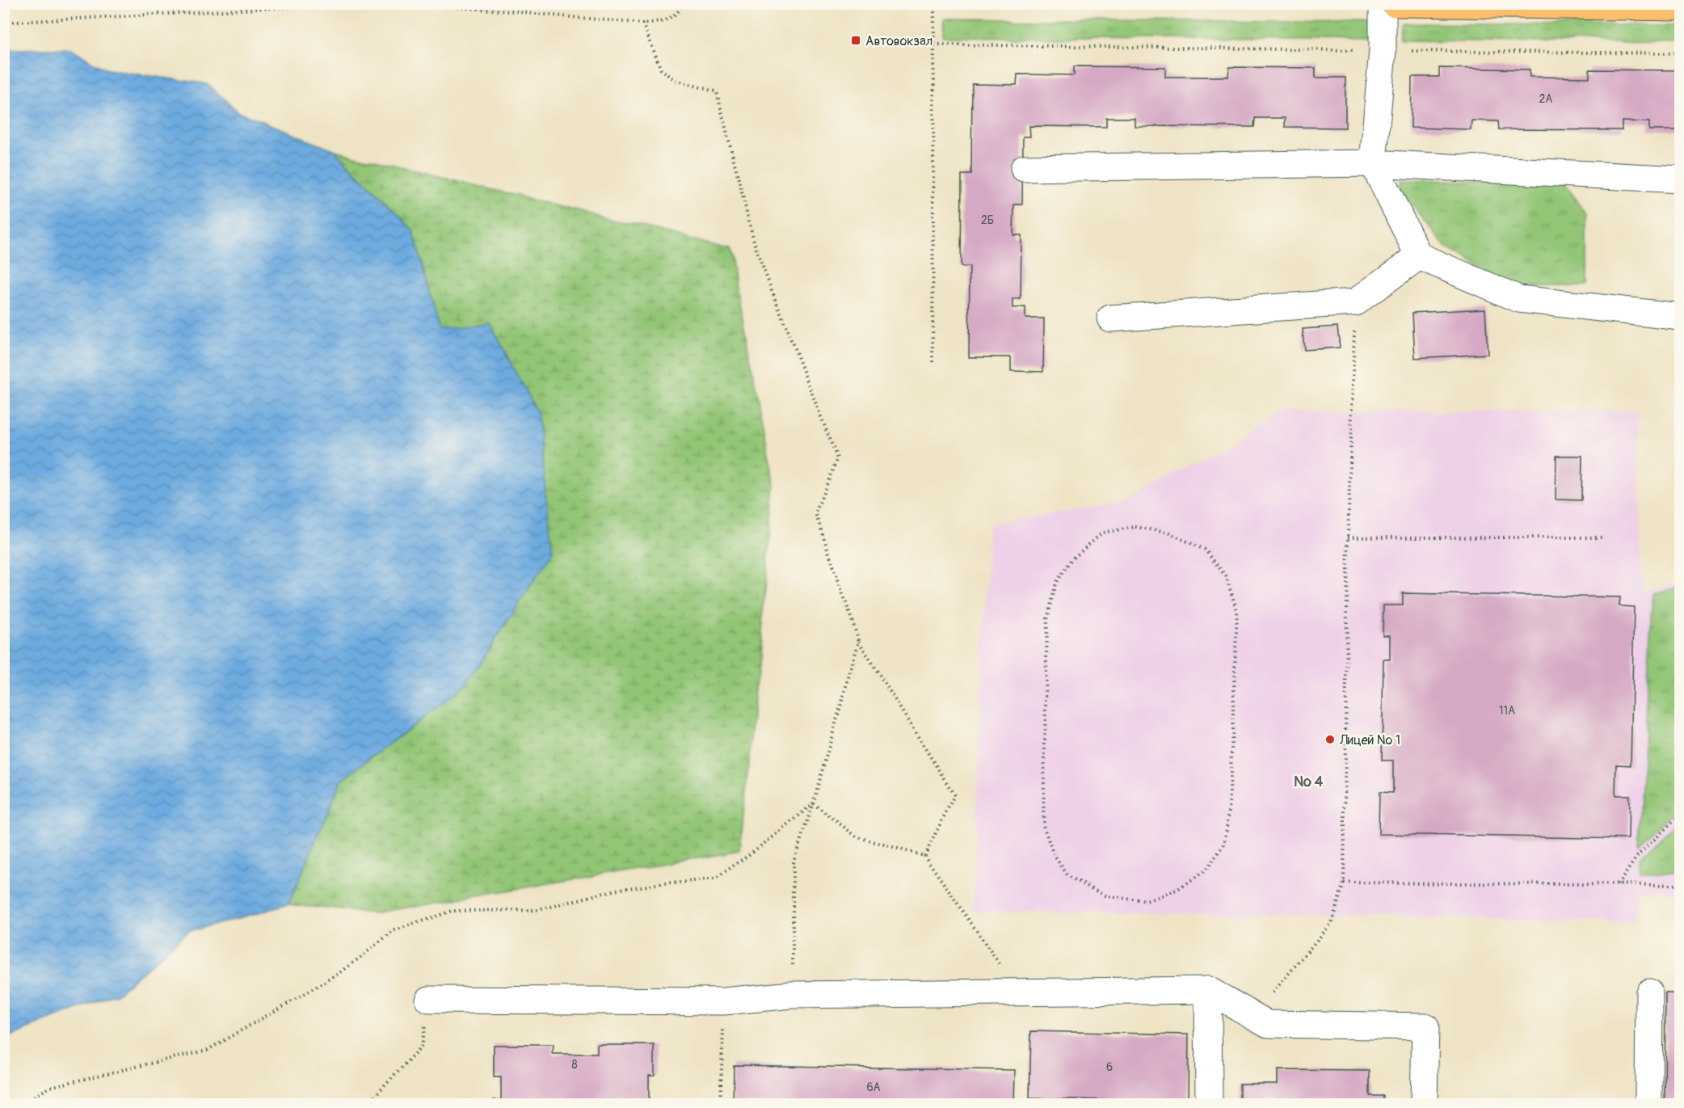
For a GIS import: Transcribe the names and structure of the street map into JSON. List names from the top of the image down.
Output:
{
  "districts": ["№ 4"],
  "places": {
    "transit": ["Автовокзал"],
    "other": ["Лицей № 1"]
  },
  "house_numbers": [
    "2А",
    "2Б",
    "11А",
    "8",
    "6",
    "6А"
  ]
}
